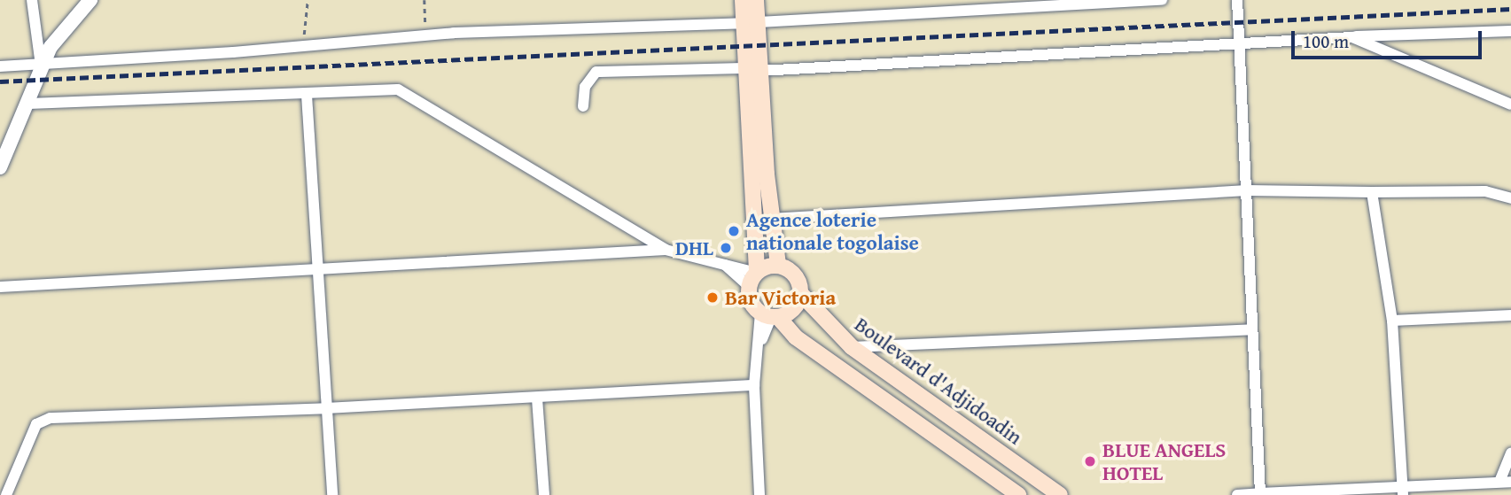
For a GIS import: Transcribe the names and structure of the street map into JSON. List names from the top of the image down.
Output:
{
  "streets": {
    "main road": ["Boulevard d'Adjidoadin"]
  },
  "places": [
    "Agence loterie nationale togolaise",
    "DHL",
    "Bar Victoria",
    "BLUE ANGELS HOTEL"
  ],
  "scale_bar": "100 m"
}
